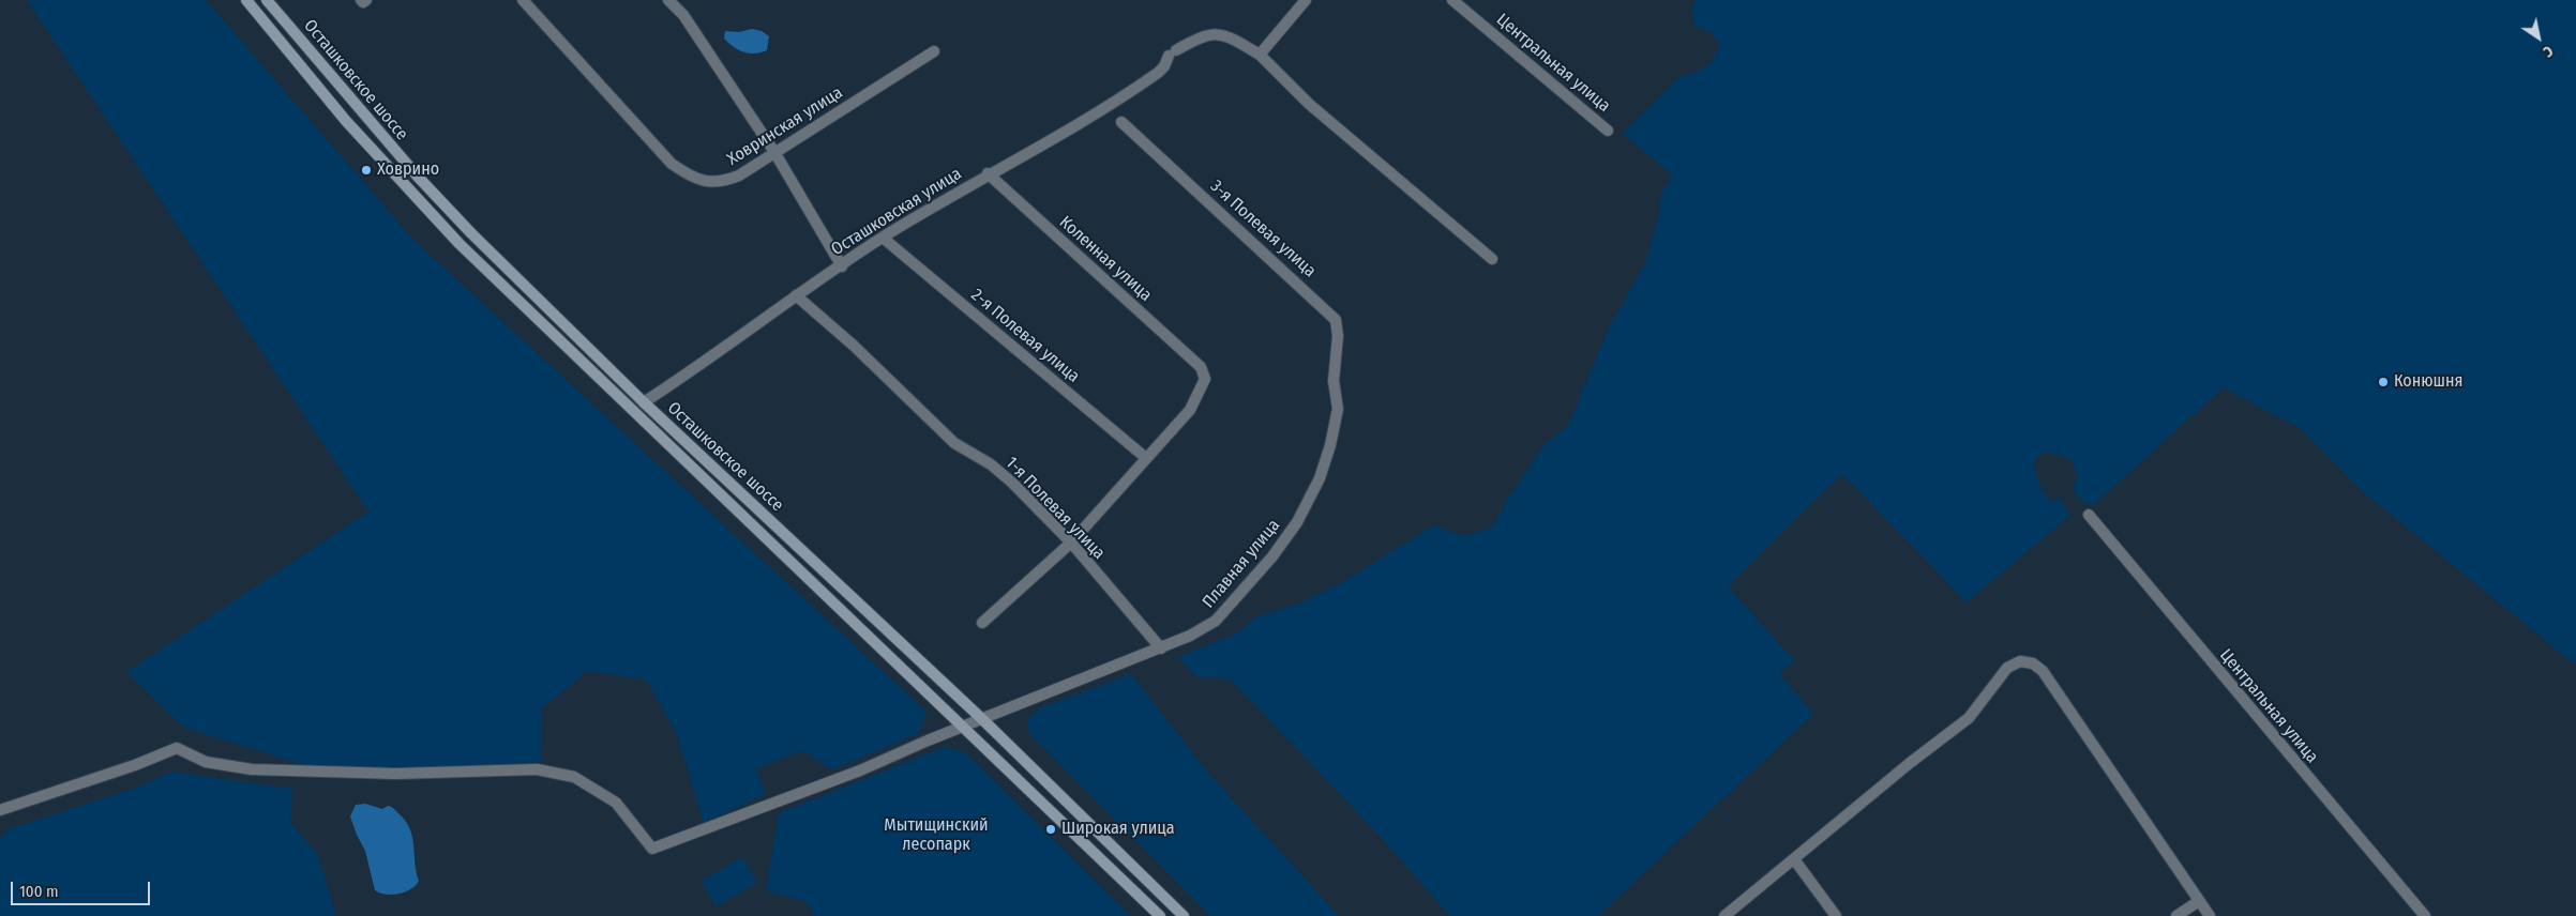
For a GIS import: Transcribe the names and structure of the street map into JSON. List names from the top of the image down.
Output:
{
  "streets": {
    "main road": ["Осташковское шоссе"],
    "street": [
      "Центральная улица",
      "Ховринская улица",
      "Осташковская улица",
      "3-я Полевая улица",
      "Коленная улица",
      "2-я Полевая улица",
      "1-я Полевая улица",
      "Плавная улица"
    ]
  },
  "crossings": [
    ["Осташковское шоссе", "Осташковская улица"],
    ["Осташковское шоссе", "Плавная улица"],
    ["Осташковская улица", "Коленная улица"],
    ["Осташковская улица", "2-я Полевая улица"],
    ["Осташковская улица", "1-я Полевая улица"],
    ["3-я Полевая улица", "Плавная улица"],
    ["Коленная улица", "2-я Полевая улица"],
    ["1-я Полевая улица", "Плавная улица"]
  ],
  "parks": ["Мытищинский лесопарк"],
  "places": ["Ховрино", "Конюшня", "Широкая улица"],
  "scale_bar": "100 m",
  "north": "bottom right"
}
